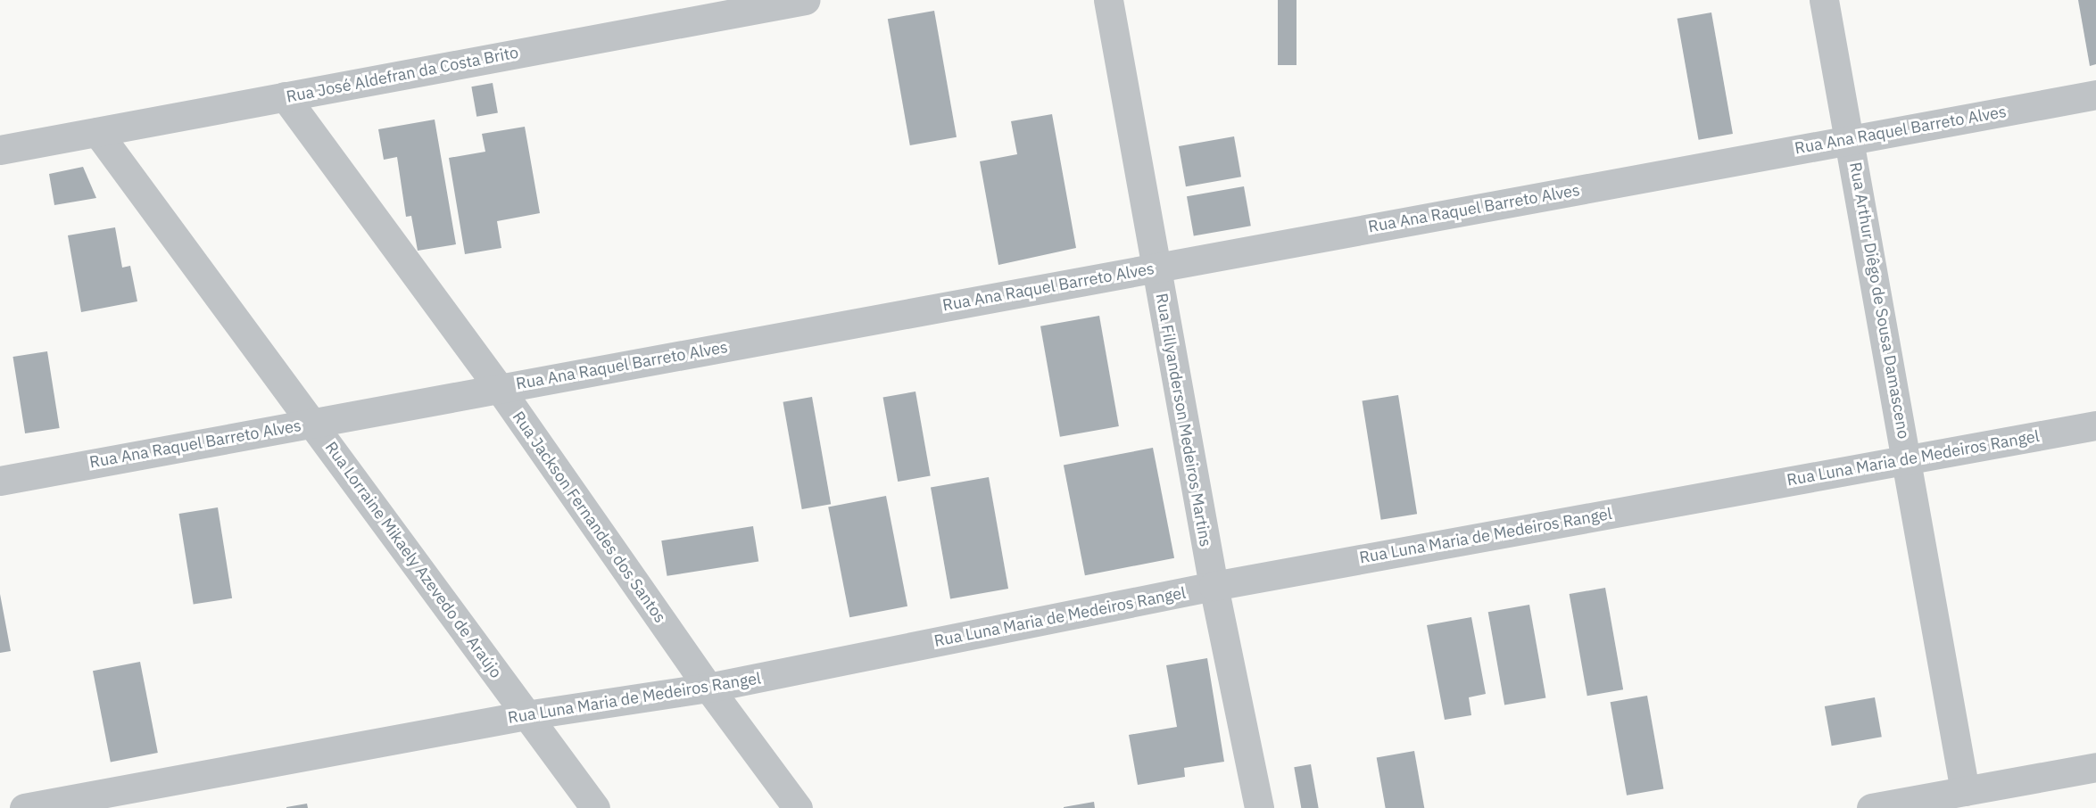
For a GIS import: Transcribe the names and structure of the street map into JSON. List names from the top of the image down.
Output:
{
  "streets": {
    "street": [
      "Rua José Aldefran da Costa Brito",
      "Rua Ana Raquel Barreto Alves",
      "Rua Arthur Diêgo de Sousa Damasceno",
      "Rua Fillyanderson Medeiros Martins",
      "Rua Luna Maria de Medeiros Rangel",
      "Rua Jackson Fernandes dos Santos",
      "Rua Lorraine Mikaely Azevedo de Araújo"
    ]
  },
  "crossings": [
    ["Rua José Aldefran da Costa Brito", "Rua Jackson Fernandes dos Santos"],
    ["Rua José Aldefran da Costa Brito", "Rua Lorraine Mikaely Azevedo de Araújo"],
    ["Rua Ana Raquel Barreto Alves", "Rua Arthur Diêgo de Sousa Damasceno"],
    ["Rua Ana Raquel Barreto Alves", "Rua Fillyanderson Medeiros Martins"],
    ["Rua Ana Raquel Barreto Alves", "Rua Jackson Fernandes dos Santos"],
    ["Rua Ana Raquel Barreto Alves", "Rua Lorraine Mikaely Azevedo de Araújo"],
    ["Rua Arthur Diêgo de Sousa Damasceno", "Rua Luna Maria de Medeiros Rangel"],
    ["Rua Fillyanderson Medeiros Martins", "Rua Luna Maria de Medeiros Rangel"],
    ["Rua Luna Maria de Medeiros Rangel", "Rua Jackson Fernandes dos Santos"],
    ["Rua Luna Maria de Medeiros Rangel", "Rua Lorraine Mikaely Azevedo de Araújo"]
  ]
}
